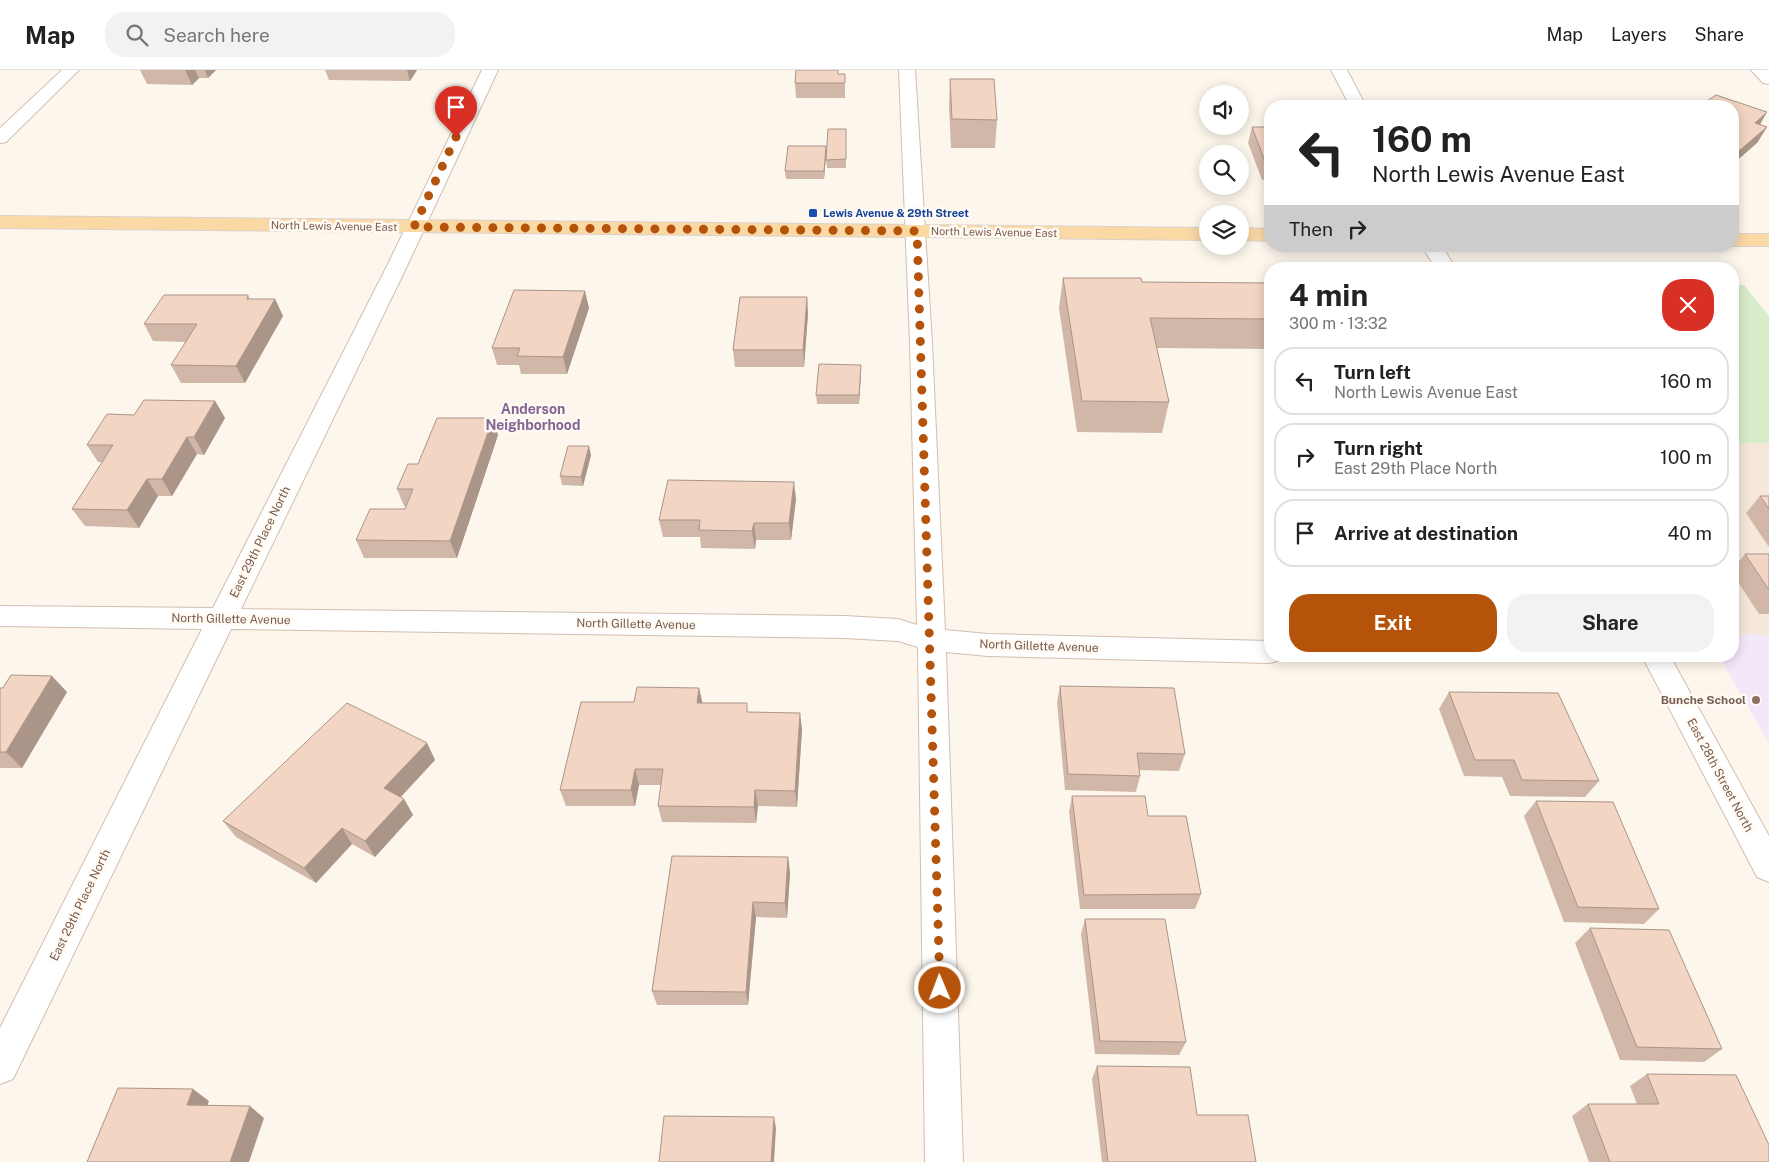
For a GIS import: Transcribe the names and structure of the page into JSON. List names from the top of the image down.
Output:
{
  "streets": {
    "main road": ["North Lewis Avenue East"],
    "street": ["East 29th Place North", "North Gillette Avenue", "East 28th Street North"]
  },
  "crossings": [
    ["North Lewis Avenue East", "East 29th Place North"],
    ["East 29th Place North", "North Gillette Avenue"]
  ],
  "districts": ["Anderson Neighborhood"],
  "places": {
    "transit": ["Lewis Avenue & 29th Street"],
    "other": ["Bunche School"]
  },
  "page": {
    "header": "Map",
    "search": "Search here",
    "nav": ["Map", "Layers", "Share"],
    "turn": ["160 m", "North Lewis Avenue East"],
    "then": "Then",
    "heading": ["4 min", "300 m · 13:32"],
    "list": [
      {
        "name": "Turn left",
        "note": "North Lewis Avenue East",
        "value": "160 m"
      },
      {
        "name": "Turn right",
        "note": "East 29th Place North",
        "value": "100 m"
      },
      {
        "name": "Arrive at destination",
        "value": "40 m"
      }
    ],
    "buttons": ["Exit", "Share"]
  }
}
